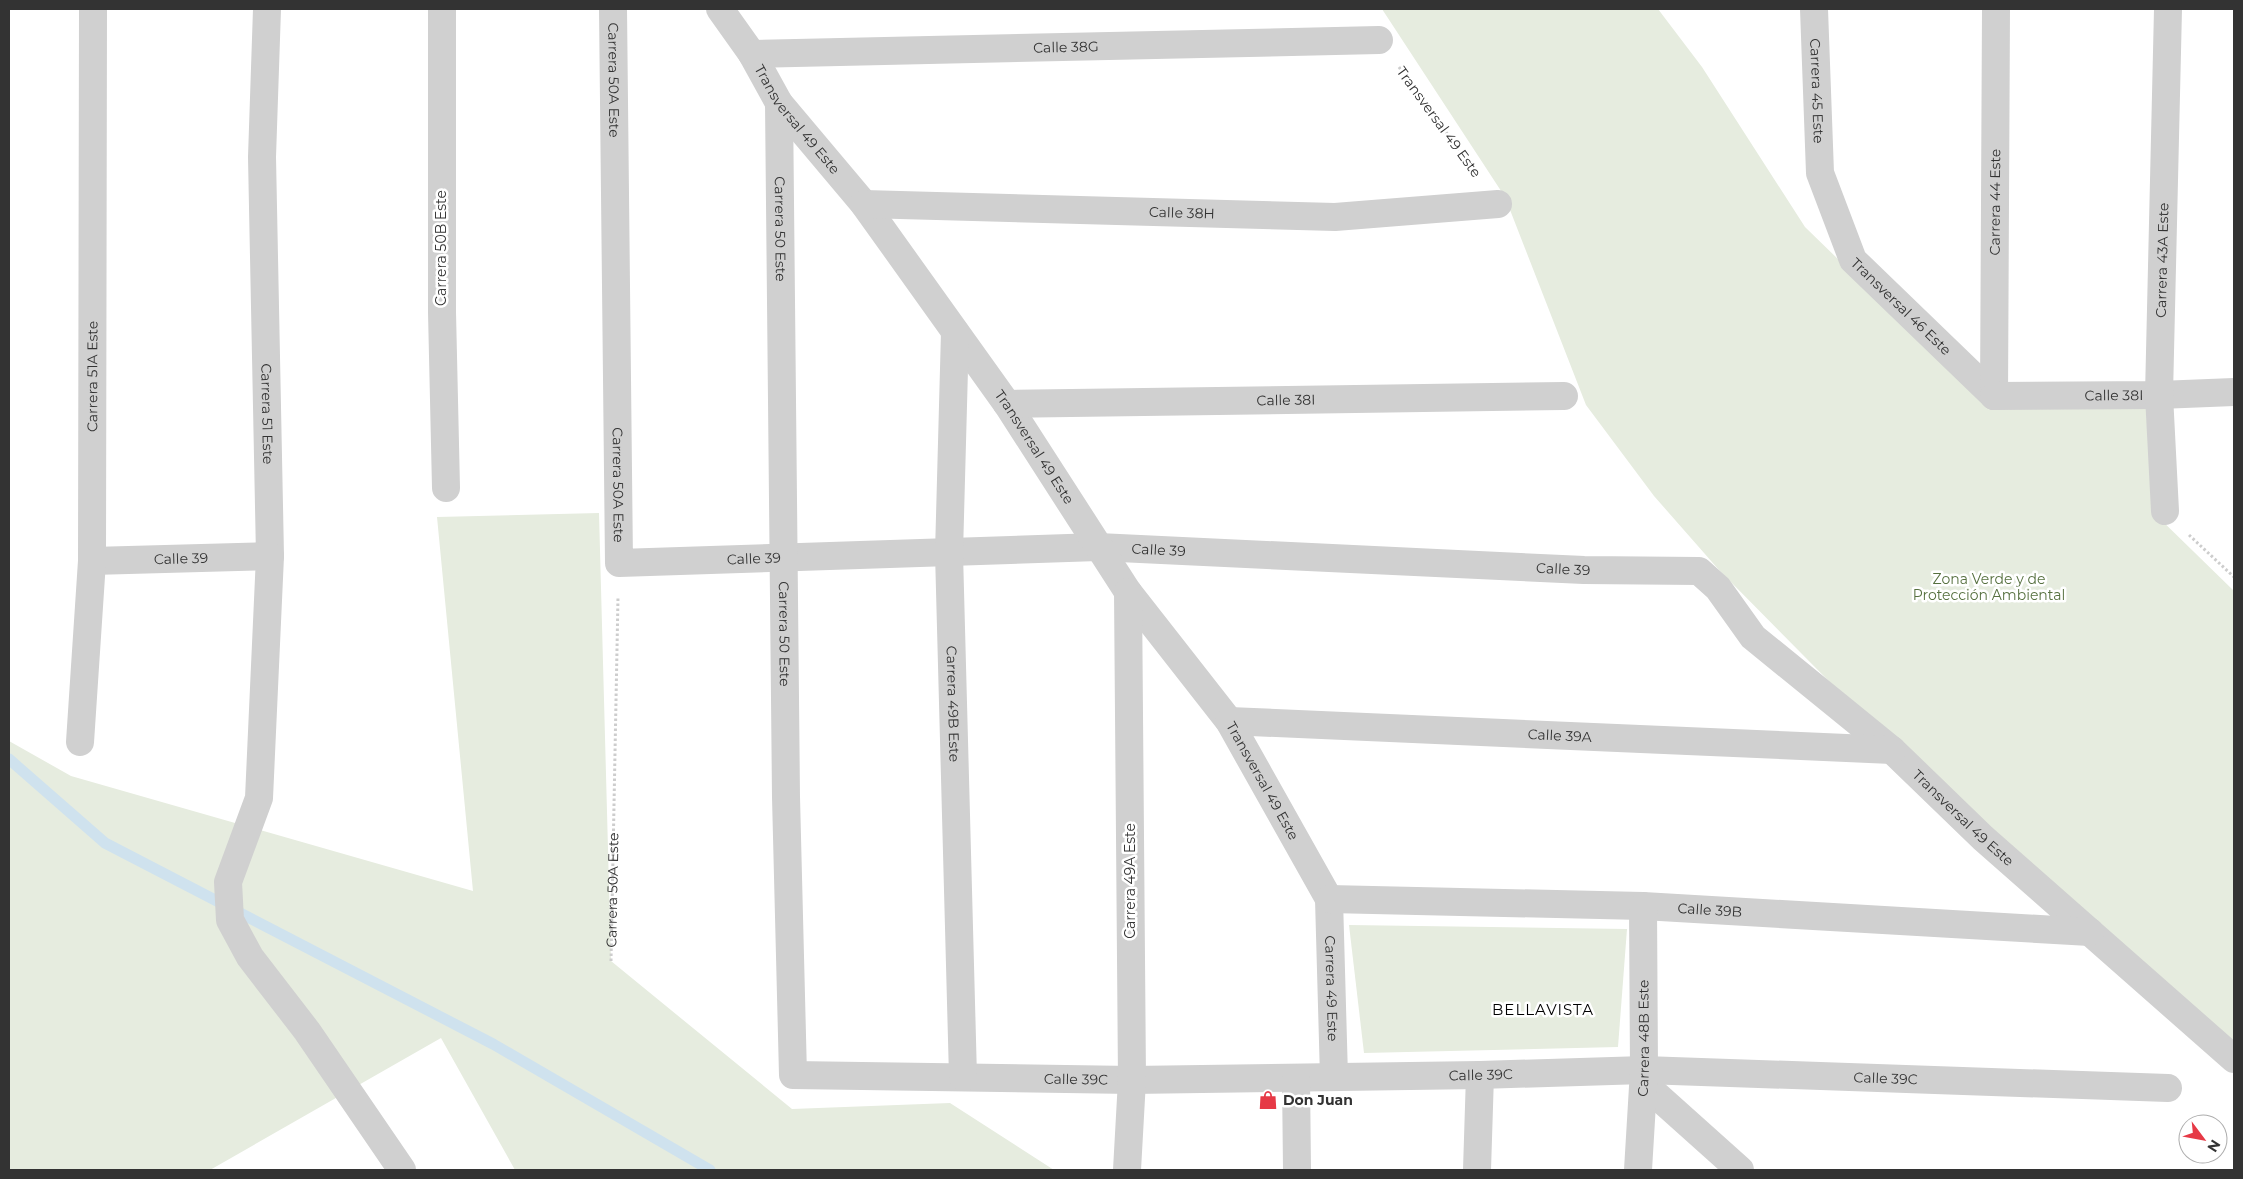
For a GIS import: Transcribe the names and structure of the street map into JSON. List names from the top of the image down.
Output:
{
  "streets": {
    "street": [
      "Calle 38G",
      "Carrera 50A Este",
      "Carrera 45 Este",
      "Transversal 49 Este",
      "Carrera 44 Este",
      "Calle 38H",
      "Carrera 50 Este",
      "Carrera 50B Este",
      "Carrera 43A Este",
      "Transversal 46 Este",
      "Carrera 51A Este",
      "Calle 38I",
      "Carrera 51 Este",
      "Calle 39",
      "Carrera 49B Este",
      "Calle 39A",
      "Carrera 49A Este",
      "Calle 39B",
      "Carrera 49 Este",
      "Carrera 48B Este",
      "Calle 39C"
    ]
  },
  "crossings": [
    ["Calle 38G", "Transversal 49 Este"],
    ["Carrera 50A Este", "Calle 39"],
    ["Carrera 45 Este", "Transversal 46 Este"],
    ["Transversal 49 Este", "Calle 38H"],
    ["Transversal 49 Este", "Carrera 50 Este"],
    ["Transversal 49 Este", "Calle 38I"],
    ["Transversal 49 Este", "Calle 39"],
    ["Transversal 49 Este", "Carrera 49B Este"],
    ["Transversal 49 Este", "Calle 39A"],
    ["Transversal 49 Este", "Carrera 49A Este"],
    ["Transversal 49 Este", "Calle 39B"],
    ["Transversal 49 Este", "Carrera 49 Este"],
    ["Carrera 44 Este", "Transversal 46 Este"],
    ["Carrera 44 Este", "Calle 38I"],
    ["Carrera 50 Este", "Calle 39"],
    ["Carrera 50 Este", "Calle 39C"],
    ["Carrera 43A Este", "Calle 38I"],
    ["Transversal 46 Este", "Calle 38I"],
    ["Carrera 51A Este", "Calle 39"],
    ["Carrera 51 Este", "Calle 39"],
    ["Calle 39", "Carrera 49B Este"],
    ["Carrera 49B Este", "Calle 39C"],
    ["Carrera 49A Este", "Calle 39C"],
    ["Calle 39B", "Carrera 49 Este"],
    ["Calle 39B", "Carrera 48B Este"],
    ["Carrera 49 Este", "Calle 39C"],
    ["Carrera 48B Este", "Calle 39C"]
  ],
  "districts": ["BELLAVISTA"],
  "parks": ["Zona Verde y de Protección Ambiental"],
  "places": {
    "shop": ["Don Juan"]
  },
  "north": "bottom right"
}
